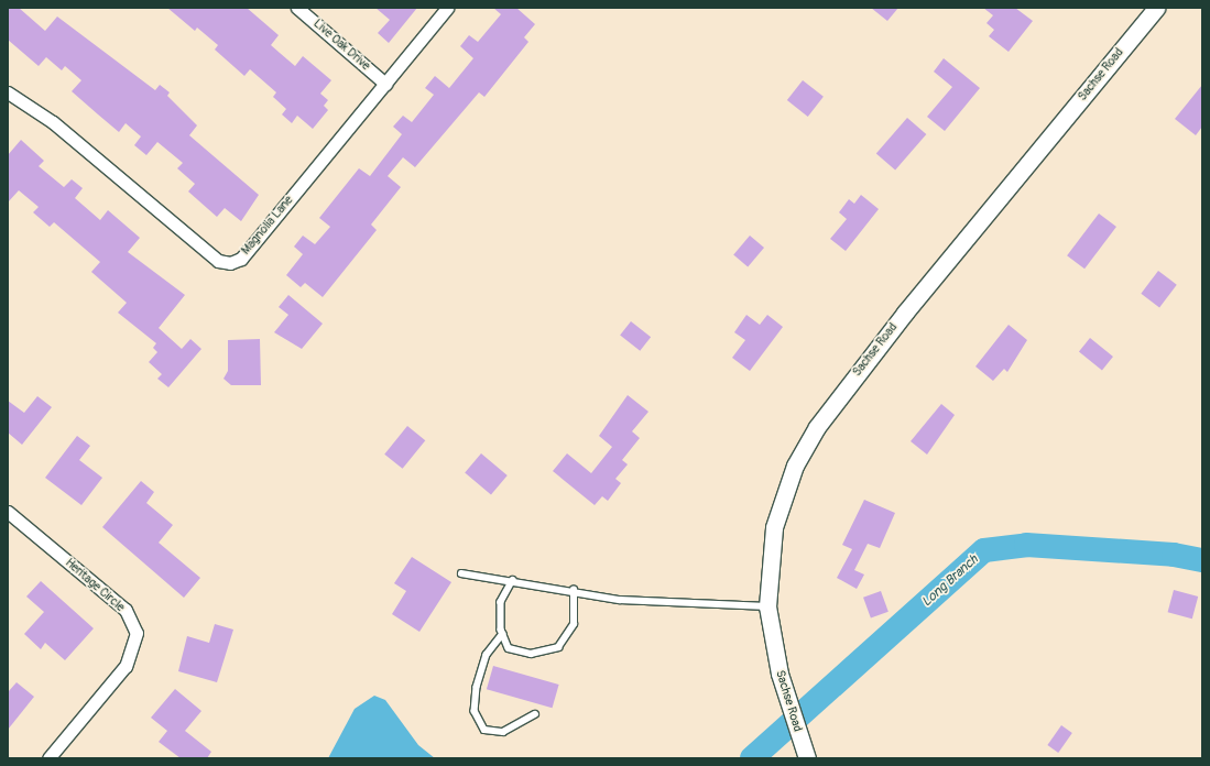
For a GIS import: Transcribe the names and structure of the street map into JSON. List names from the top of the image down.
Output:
{
  "streets": {
    "main road": ["Sachse Road"],
    "street": ["Live Oak Drive", "Magnolia Lane", "Heritage Circle"]
  },
  "crossings": [
    ["Live Oak Drive", "Magnolia Lane"]
  ],
  "water": ["Long Branch"]
}
